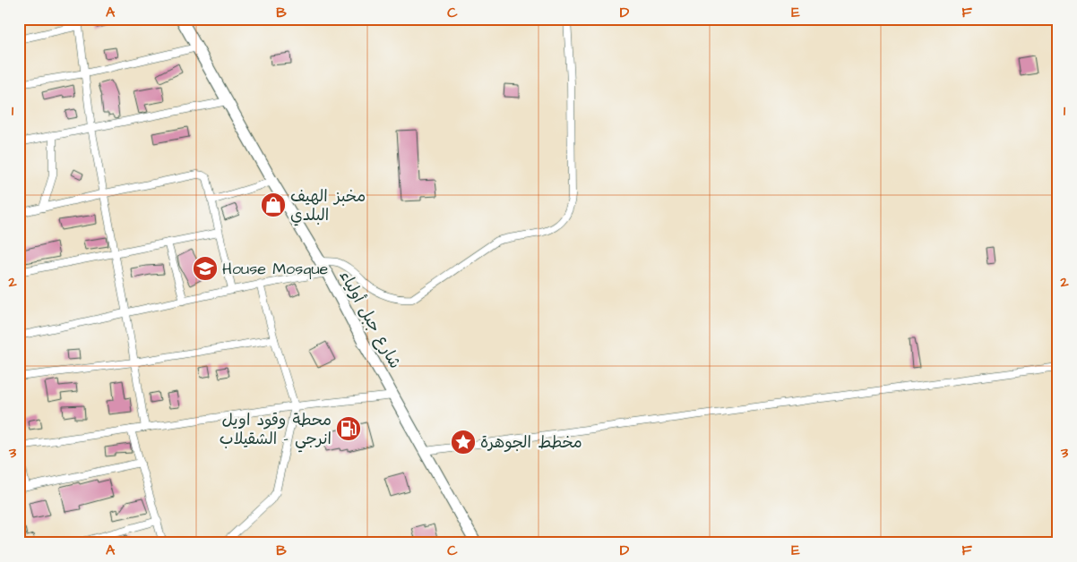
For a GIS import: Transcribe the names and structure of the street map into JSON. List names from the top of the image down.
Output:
{
  "streets": {
    "highway": ["شارع جبل أولياء"]
  },
  "places": {
    "shop": ["مخبز الهيف البلدي"],
    "school or university": ["House Mosque"],
    "fuel station": ["محطة وقود اويل انرجي - الشقيلاب"],
    "place": ["مخطط الجوهرة"]
  },
  "grid": {
    "columns": [
      "A",
      "B",
      "C",
      "D",
      "E",
      "F"
    ],
    "rows": ["1", "2", "3"]
  }
}
